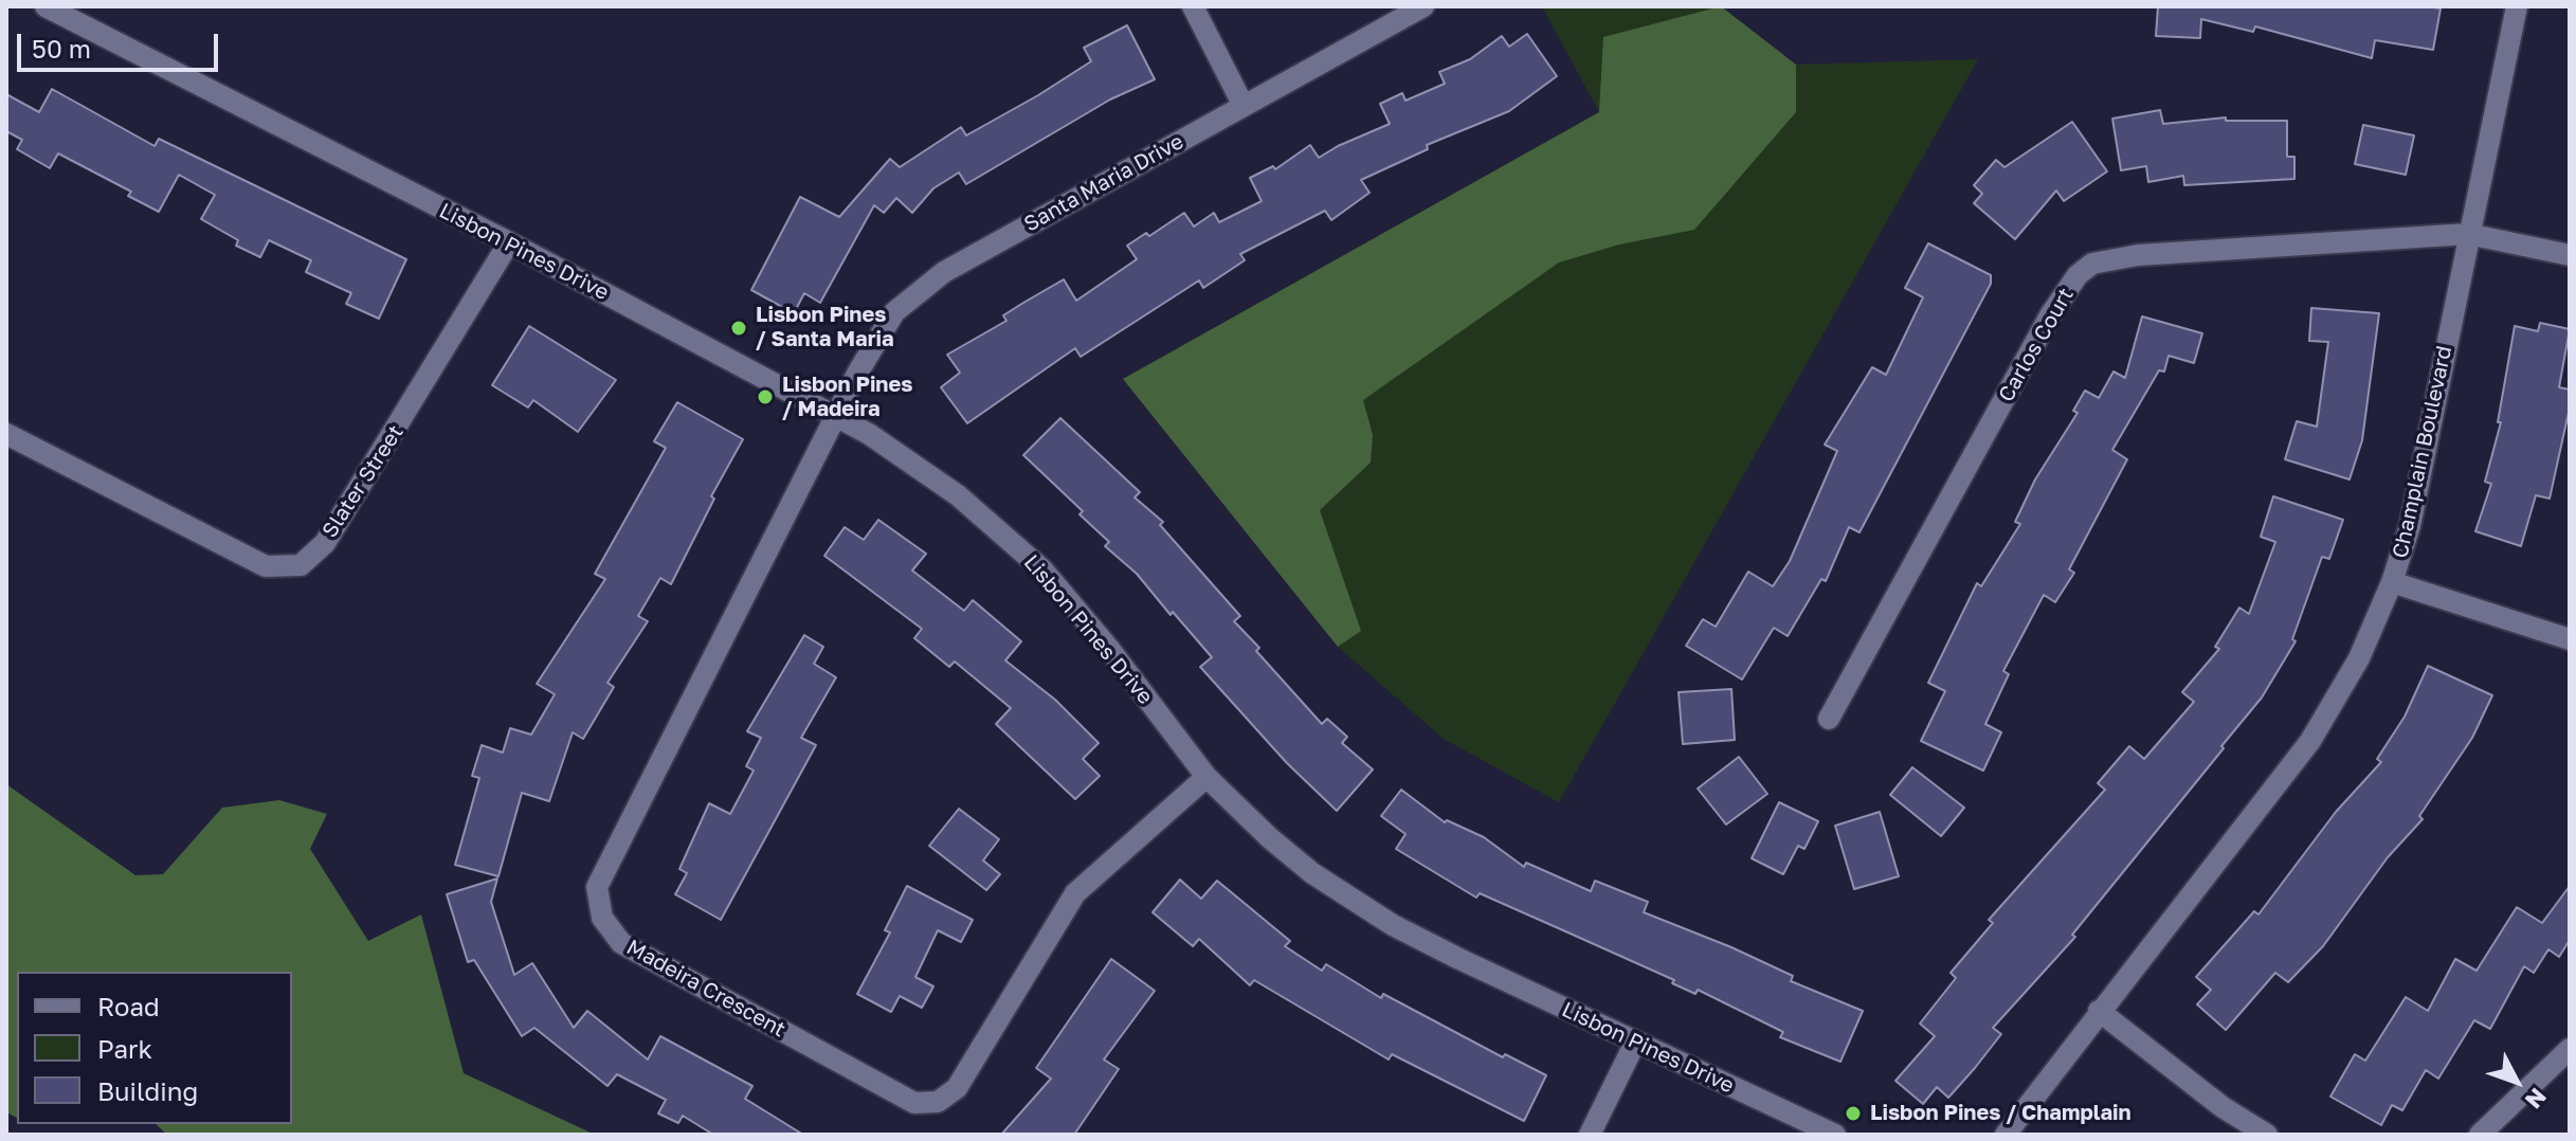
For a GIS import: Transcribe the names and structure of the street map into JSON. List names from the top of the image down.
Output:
{
  "streets": {
    "street": [
      "Santa Maria Drive",
      "Lisbon Pines Drive",
      "Carlos Court",
      "Champlain Boulevard",
      "Slater Street",
      "Madeira Crescent"
    ]
  },
  "crossings": [
    ["Santa Maria Drive", "Lisbon Pines Drive"],
    ["Santa Maria Drive", "Madeira Crescent"],
    ["Lisbon Pines Drive", "Slater Street"],
    ["Lisbon Pines Drive", "Madeira Crescent"],
    ["Carlos Court", "Champlain Boulevard"]
  ],
  "places": ["Lisbon Pines / Santa Maria", "Lisbon Pines / Madeira", "Lisbon Pines / Champlain"],
  "legend": ["Road", "Park", "Building"],
  "scale_bar": "50 m",
  "north": "bottom right"
}
